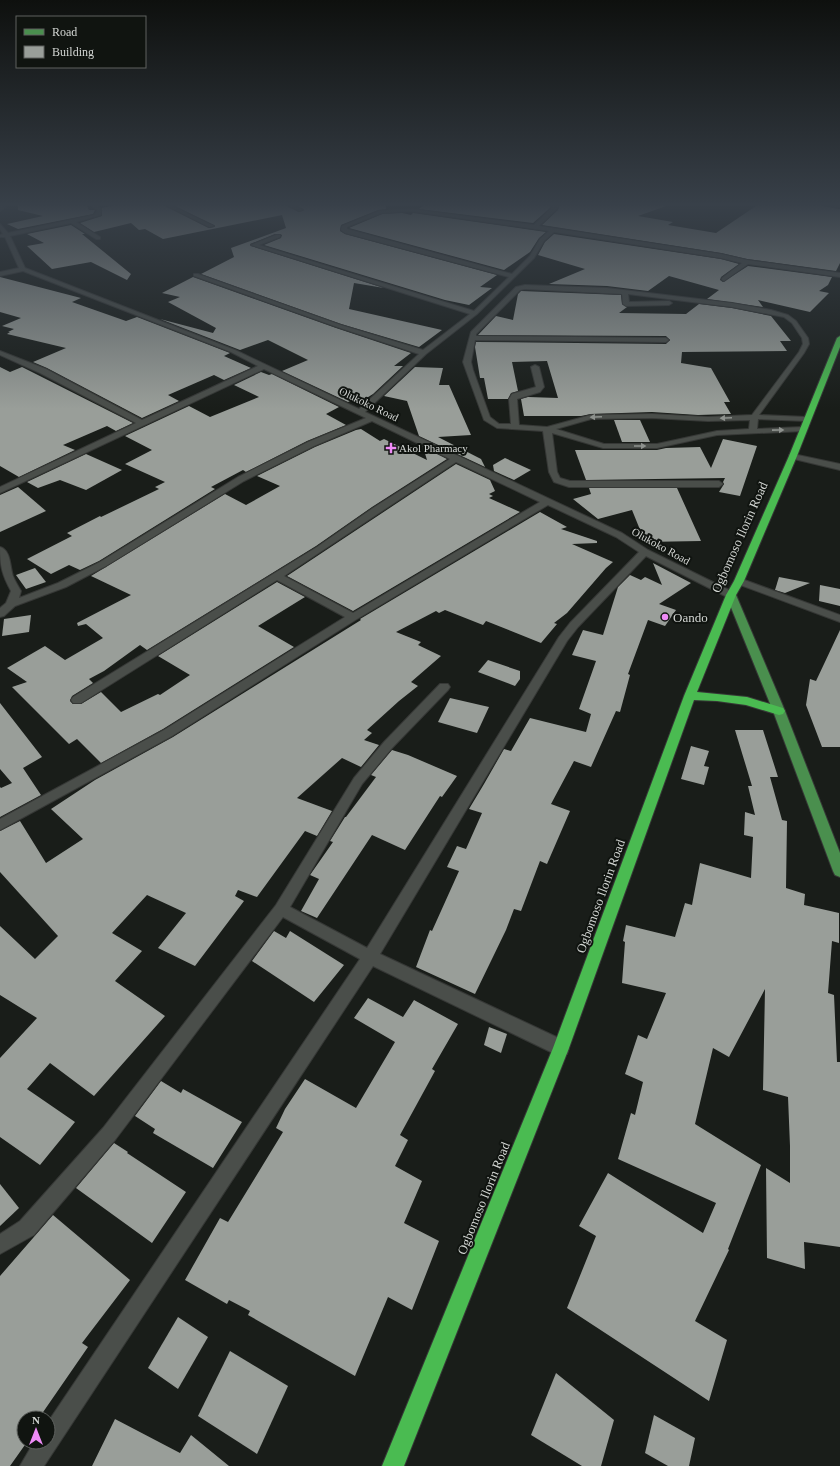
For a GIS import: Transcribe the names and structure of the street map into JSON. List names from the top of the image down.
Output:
{
  "streets": {
    "highway": ["Ogbomoso Ilorin Road"],
    "street": ["Olukoko Road"]
  },
  "crossings": [
    ["Olukoko Road", "Ogbomoso Ilorin Road"]
  ],
  "places": {
    "health": ["Akol Pharmacy"],
    "other": ["Oando"]
  },
  "legend": ["Road", "Building"],
  "north": "top"
}
